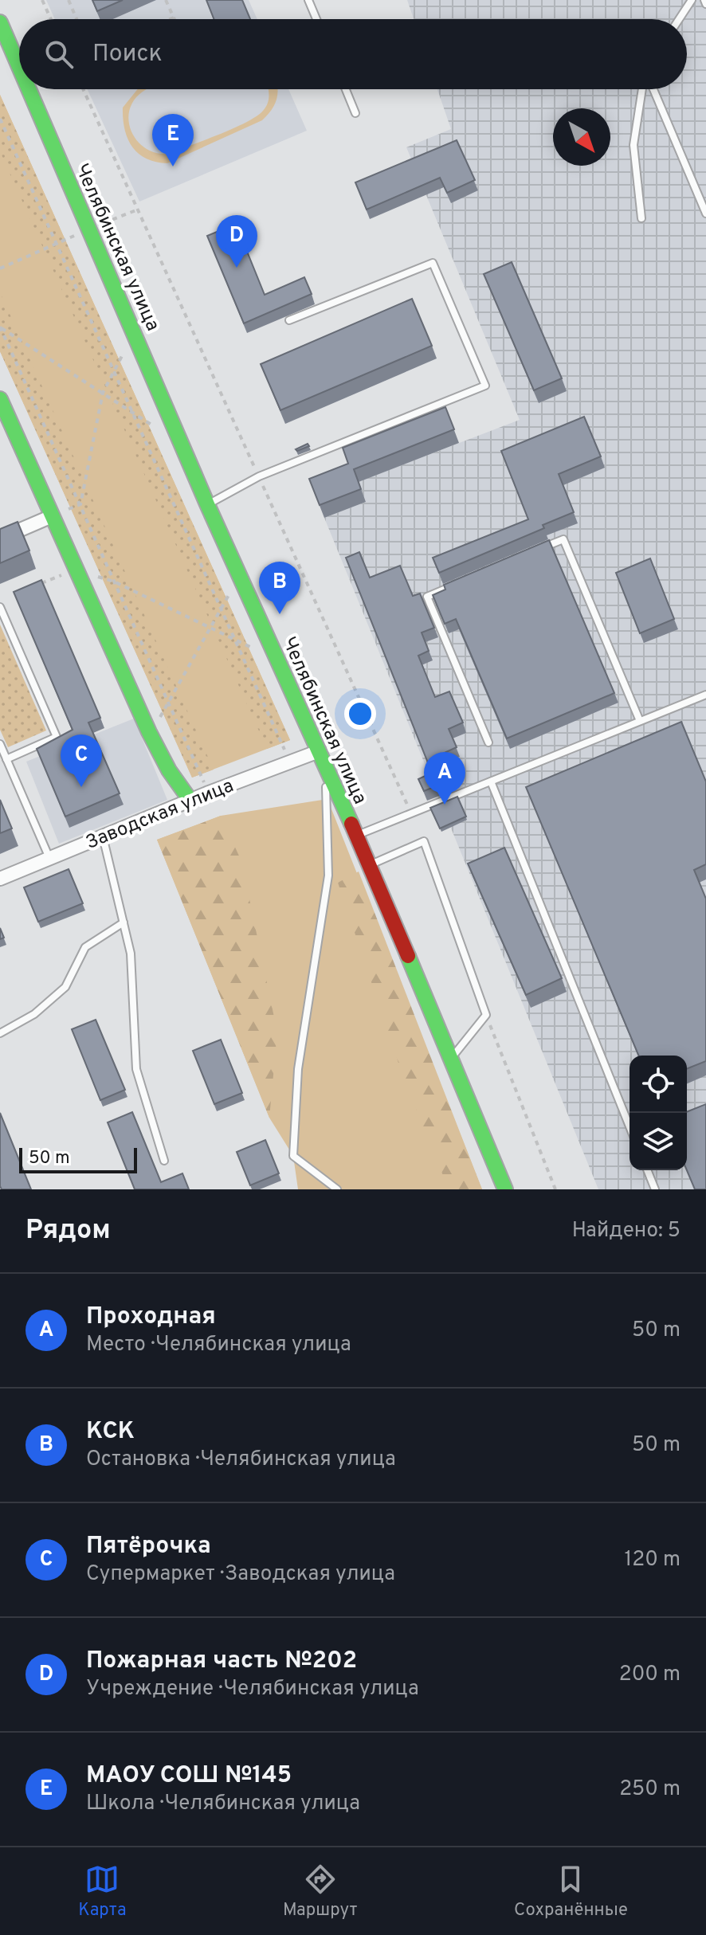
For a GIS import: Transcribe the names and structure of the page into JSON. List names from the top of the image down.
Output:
{
  "streets": {
    "street": ["Челябинская улица", "Заводская улица"]
  },
  "crossings": [
    ["Челябинская улица", "Заводская улица"]
  ],
  "scale_bar": "50 m",
  "north": "bottom right",
  "page": {
    "search": "Поиск",
    "pins": [
      "E",
      "D",
      "B",
      "C",
      "A"
    ],
    "scale": "50 m",
    "heading": ["Рядом", "Найдено: 5"],
    "list": [
      {
        "mark": "A",
        "name": "Проходная",
        "note": "Место · Челябинская улица",
        "value": "50 m"
      },
      {
        "mark": "B",
        "name": "КСК",
        "note": "Остановка · Челябинская улица",
        "value": "50 m"
      },
      {
        "mark": "C",
        "name": "Пятёрочка",
        "note": "Супермаркет · Заводская улица",
        "value": "120 m"
      },
      {
        "mark": "D",
        "name": "Пожарная часть №202",
        "note": "Учреждение · Челябинская улица",
        "value": "200 m"
      },
      {
        "mark": "E",
        "name": "МАОУ СОШ №145",
        "note": "Школа · Челябинская улица",
        "value": "250 m"
      }
    ],
    "nav": ["Карта", "Маршрут", "Сохранённые"]
  }
}
